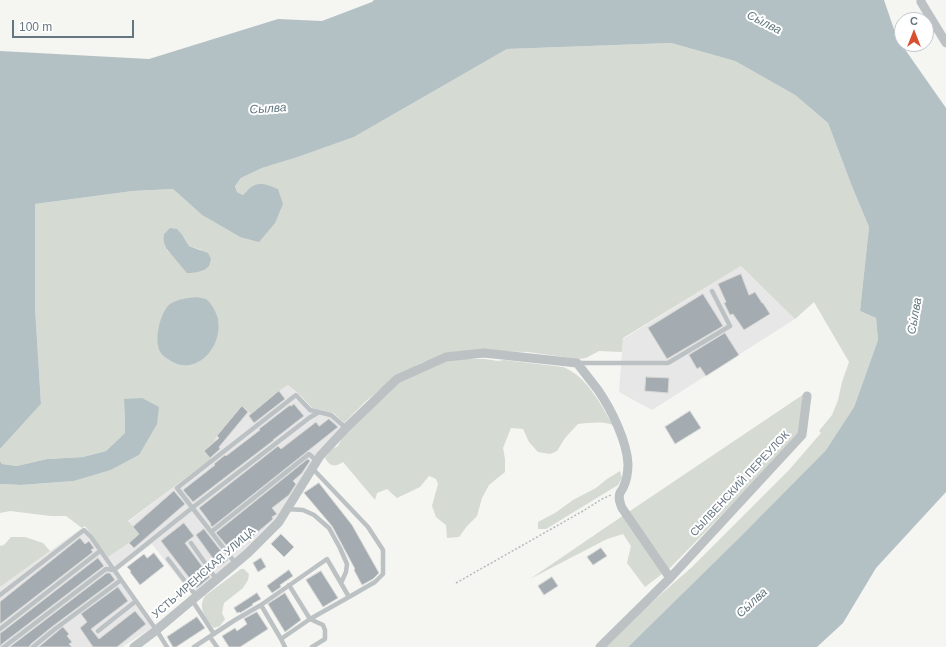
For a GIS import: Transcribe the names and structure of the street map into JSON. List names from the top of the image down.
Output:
{
  "streets": {
    "street": ["СЫЛВЕНСКИЙ ПЕРЕУЛОК", "УСТЬ-ИРЕНСКАЯ УЛИЦА"]
  },
  "water": ["Сы́лва", "Сылва"],
  "scale_bar": "100 m",
  "north": "top"
}
